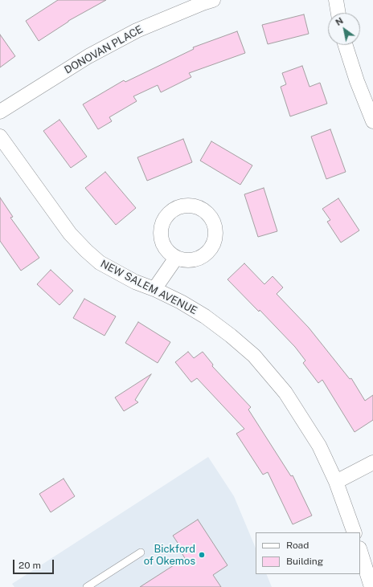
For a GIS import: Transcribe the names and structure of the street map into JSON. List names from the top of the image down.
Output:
{
  "streets": {
    "street": ["DONOVAN PLACE", "NEW SALEM AVENUE"]
  },
  "places": ["Bickford of Okemos"],
  "legend": ["Road", "Building"],
  "scale_bar": "20 m",
  "north": "top left"
}
